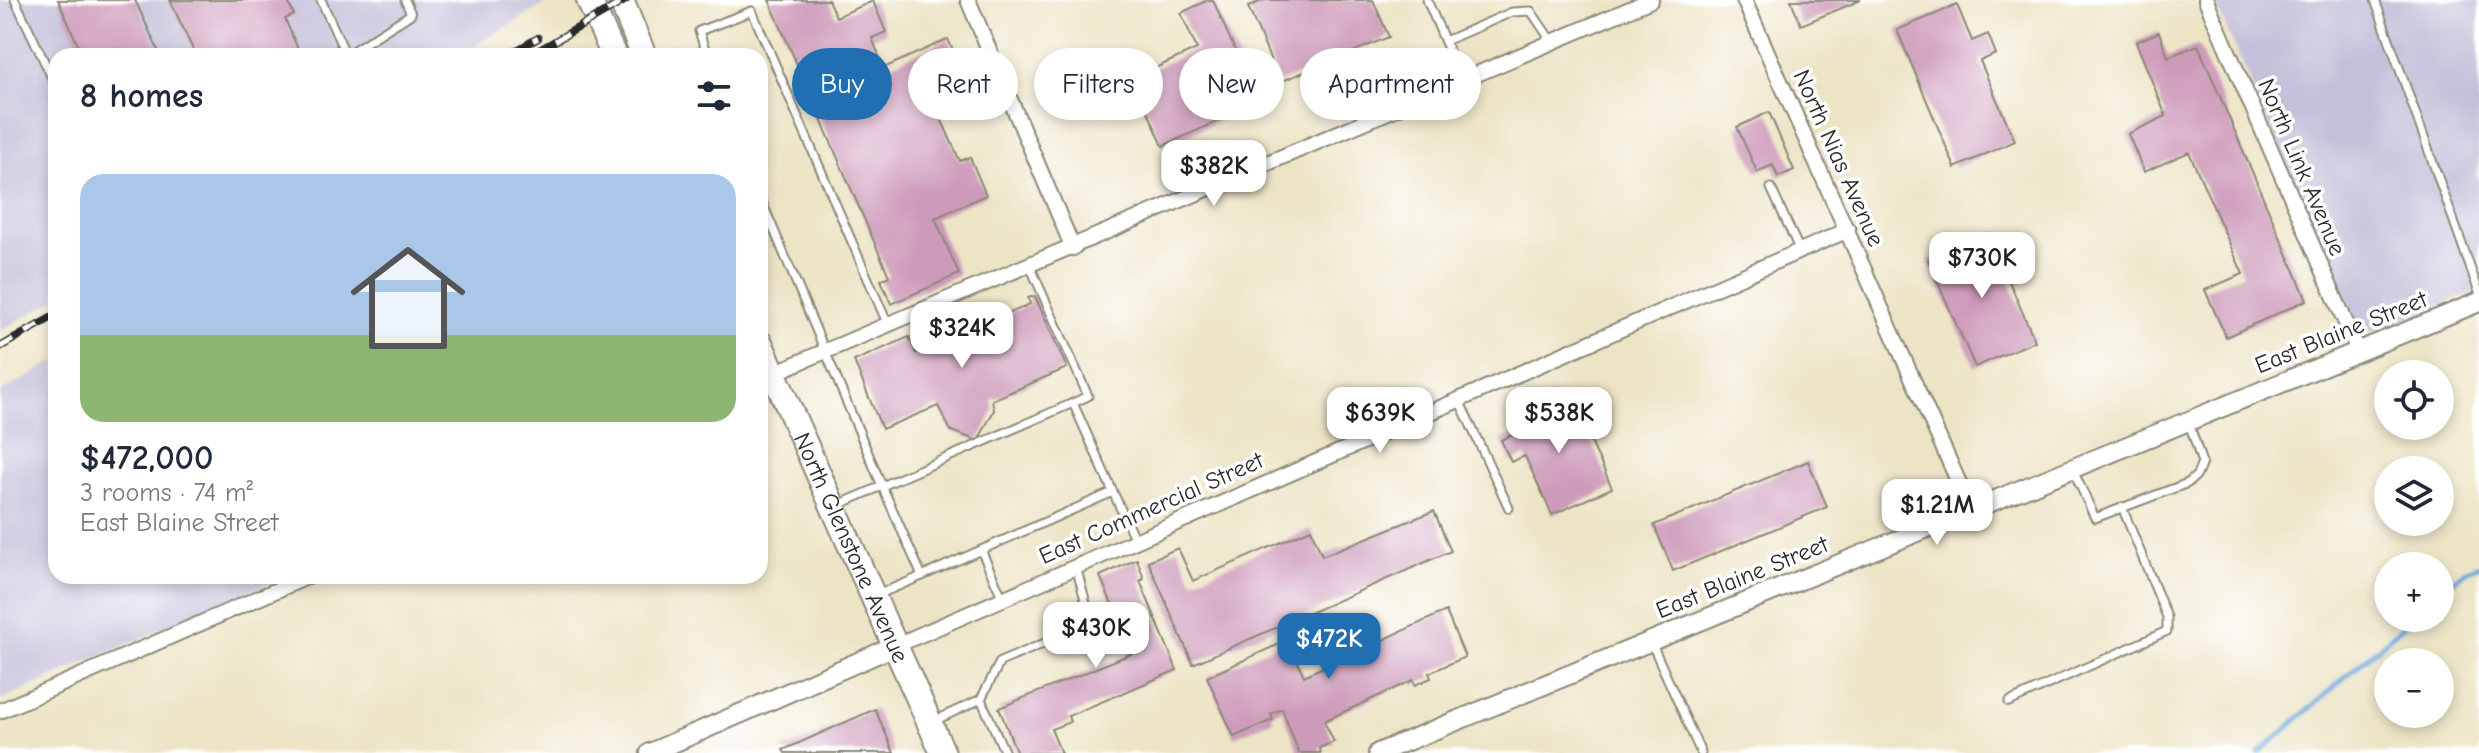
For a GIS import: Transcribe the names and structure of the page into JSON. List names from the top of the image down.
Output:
{
  "streets": {
    "main road": ["North Glenstone Avenue"],
    "street": [
      "North Nias Avenue",
      "North Link Avenue",
      "East Blaine Street",
      "East Commercial Street"
    ]
  },
  "crossings": [
    ["North Nias Avenue", "East Blaine Street"],
    ["North Nias Avenue", "East Commercial Street"],
    ["North Link Avenue", "East Blaine Street"],
    ["East Commercial Street", "North Glenstone Avenue"]
  ],
  "page": {
    "chip": [
      "Buy",
      "Rent",
      "Filters",
      "New",
      "Apartment"
    ],
    "heading": "8 homes",
    "price": [
      "$382K",
      "$730K",
      "$324K",
      "$639K",
      "$538K",
      "$1.21M",
      "$430K",
      "$472K"
    ],
    "list": [
      {
        "name": "$472,000",
        "note": "3 rooms · 74 m² · East Blaine Street"
      }
    ],
    "map_buttons": ["+", "−"]
  }
}
